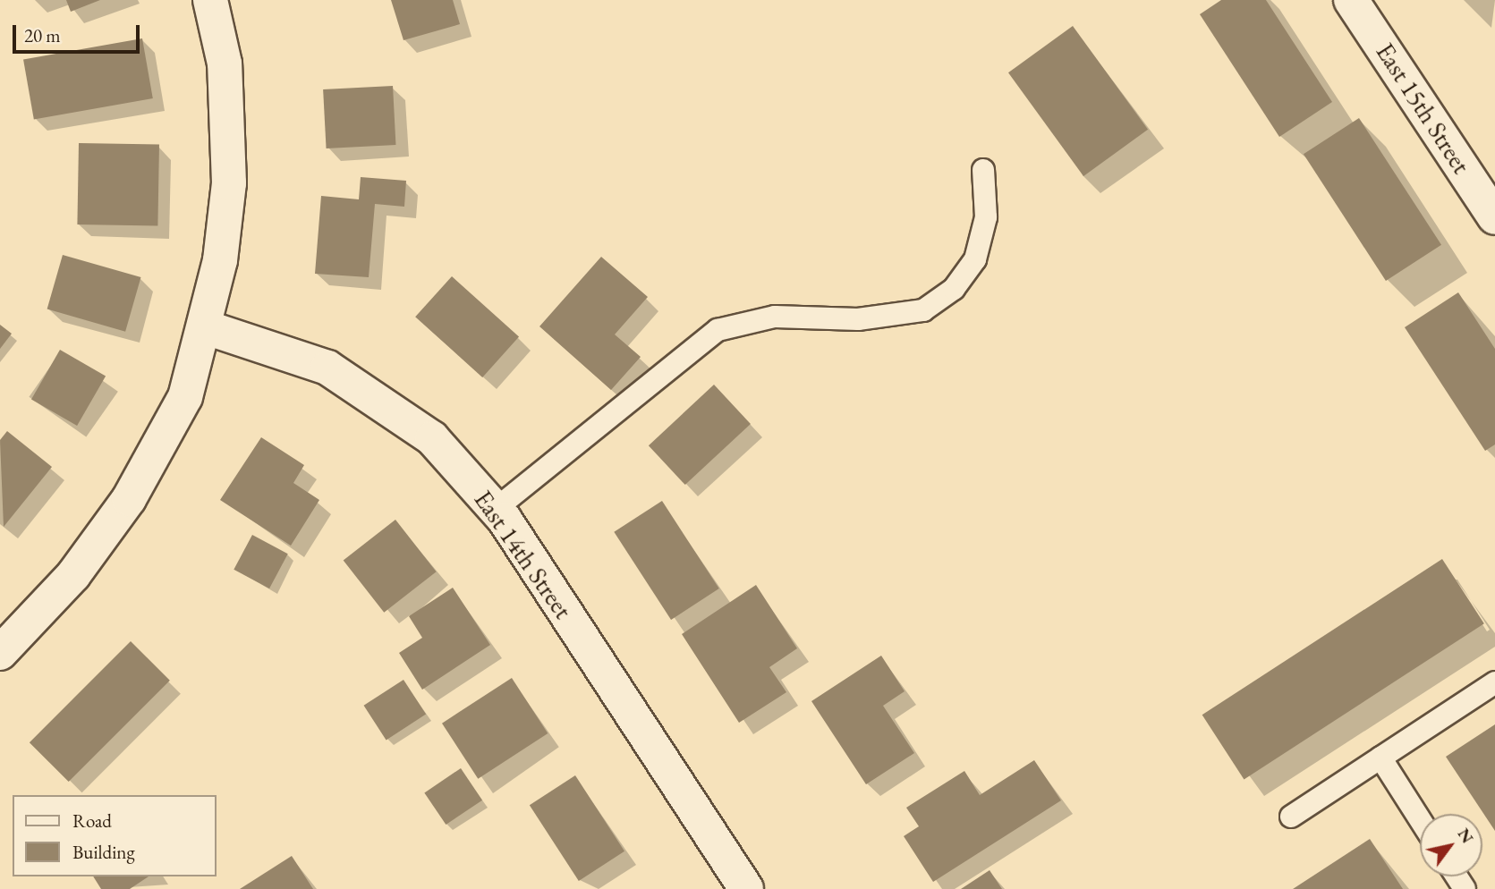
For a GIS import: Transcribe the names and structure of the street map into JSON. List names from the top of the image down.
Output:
{
  "streets": {
    "street": ["East 15th Street", "East 14th Street"]
  },
  "legend": ["Road", "Building"],
  "scale_bar": "20 m",
  "north": "top right"
}
